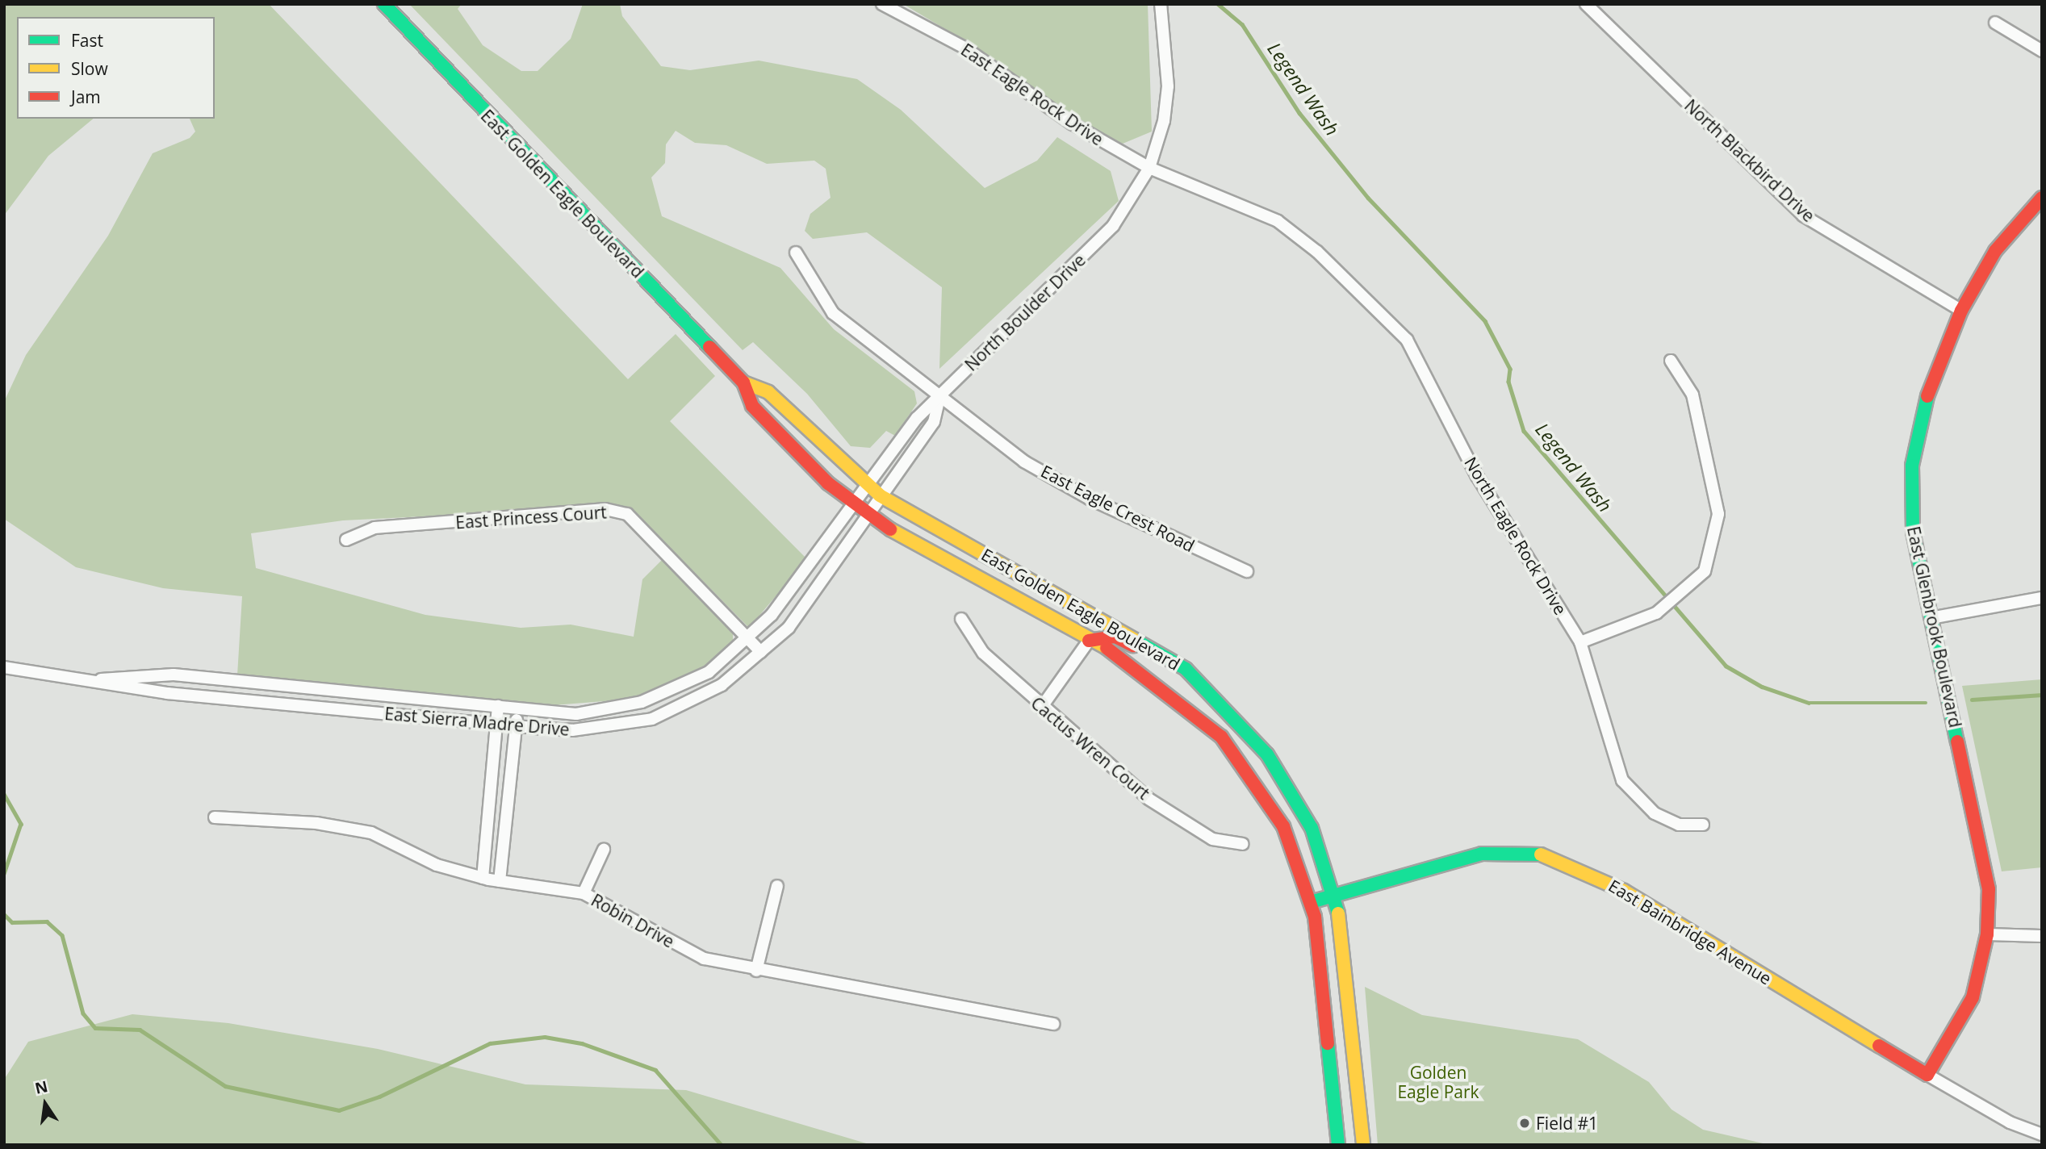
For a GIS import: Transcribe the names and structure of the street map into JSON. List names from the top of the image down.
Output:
{
  "streets": {
    "street": [
      "East Eagle Rock Drive",
      "North Blackbird Drive",
      "East Golden Eagle Boulevard",
      "North Boulder Drive",
      "East Eagle Crest Road",
      "East Princess Court",
      "North Eagle Rock Drive",
      "East Glenbrook Boulevard",
      "East Sierra Madre Drive",
      "Cactus Wren Court",
      "Robin Drive",
      "East Bainbridge Avenue"
    ]
  },
  "crossings": [
    ["East Eagle Rock Drive", "North Boulder Drive"],
    ["East Eagle Rock Drive", "North Eagle Rock Drive"],
    ["North Blackbird Drive", "East Glenbrook Boulevard"],
    ["East Golden Eagle Boulevard", "North Boulder Drive"],
    ["East Golden Eagle Boulevard", "East Sierra Madre Drive"],
    ["East Golden Eagle Boulevard", "East Bainbridge Avenue"],
    ["North Boulder Drive", "East Eagle Crest Road"],
    ["North Boulder Drive", "East Sierra Madre Drive"],
    ["East Princess Court", "East Sierra Madre Drive"],
    ["East Glenbrook Boulevard", "East Bainbridge Avenue"]
  ],
  "water": ["Legend Wash"],
  "parks": ["Golden Eagle Park"],
  "places": ["Field #1"],
  "legend": ["Fast", "Slow", "Jam"],
  "north": "top"
}
